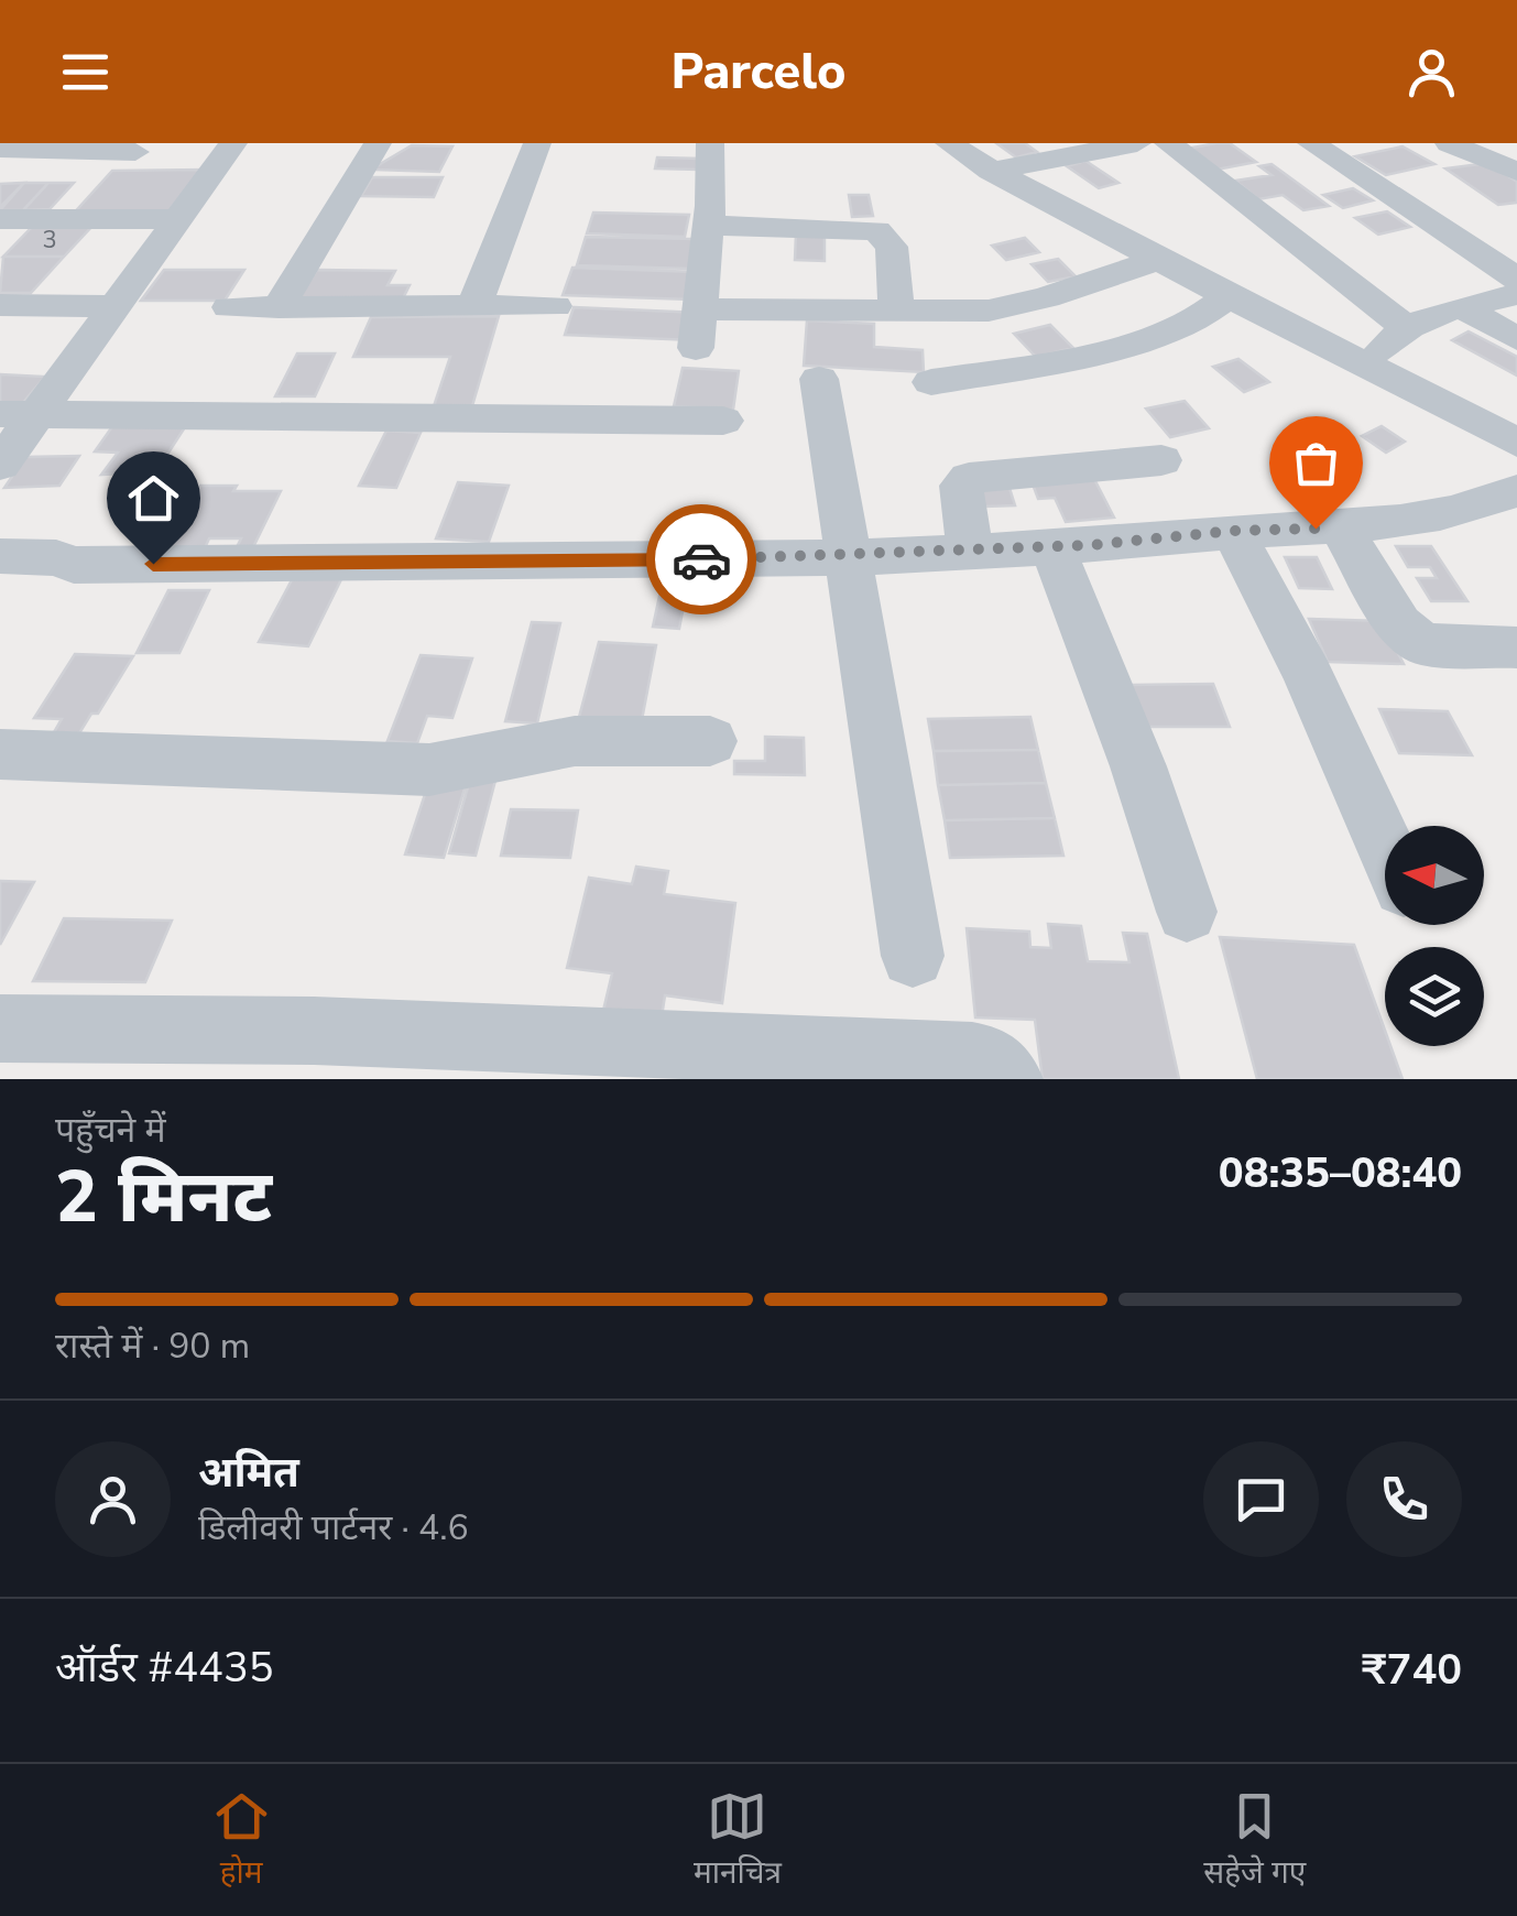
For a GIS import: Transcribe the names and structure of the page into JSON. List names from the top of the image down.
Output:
{
  "house_numbers": ["3"],
  "north": "left",
  "page": {
    "header": "Parcelo",
    "heading": ["2 मिनट", "पहुँचने में", "08:35–08:40"],
    "panel": [
      "अमित",
      "डिलीवरी पार्टनर · 4.6",
      "ऑर्डर #4435",
      "₹740"
    ],
    "bar": "रास्ते में · 90 m",
    "tabs": ["होम", "मानचित्र", "सहेजे गए"]
  }
}
